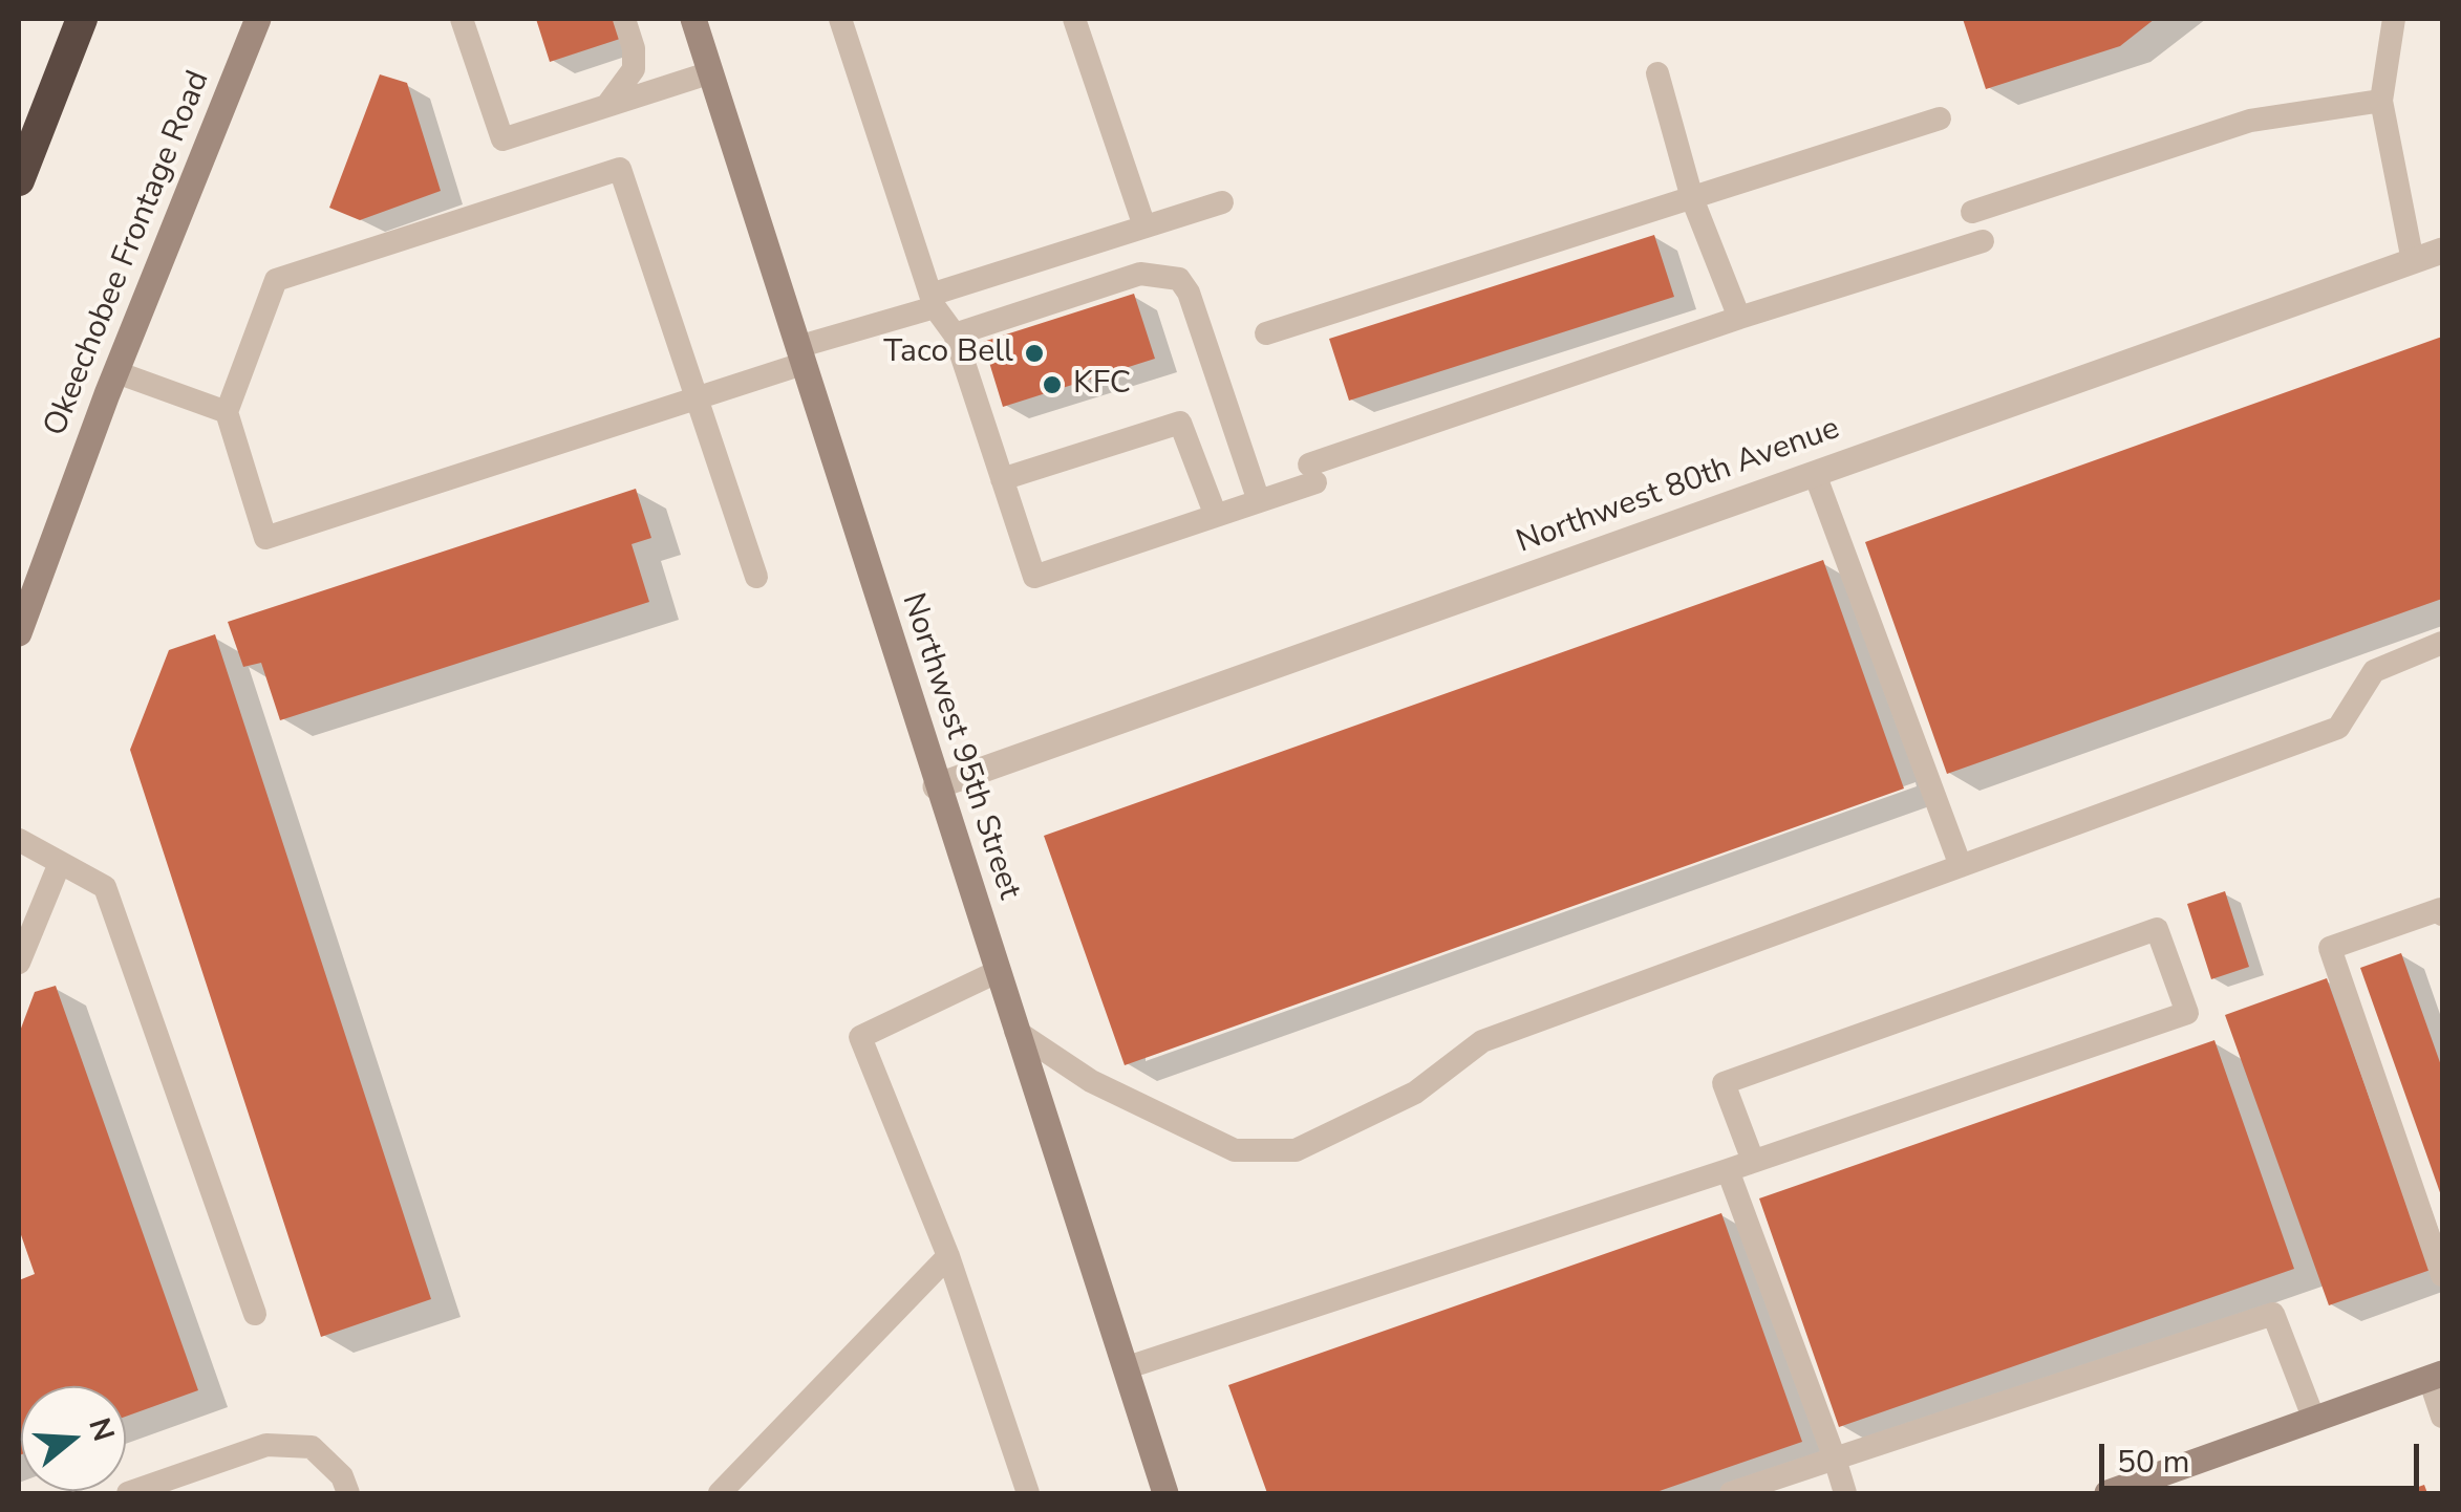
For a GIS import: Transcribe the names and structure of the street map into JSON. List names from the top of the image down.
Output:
{
  "streets": {
    "street": ["Okeechobee Frontage Road", "Northwest 80th Avenue", "Northwest 95th Street"]
  },
  "crossings": [
    ["Northwest 80th Avenue", "Northwest 95th Street"]
  ],
  "places": ["Taco Bell", "KFC"],
  "scale_bar": "50 m",
  "north": "right"
}
